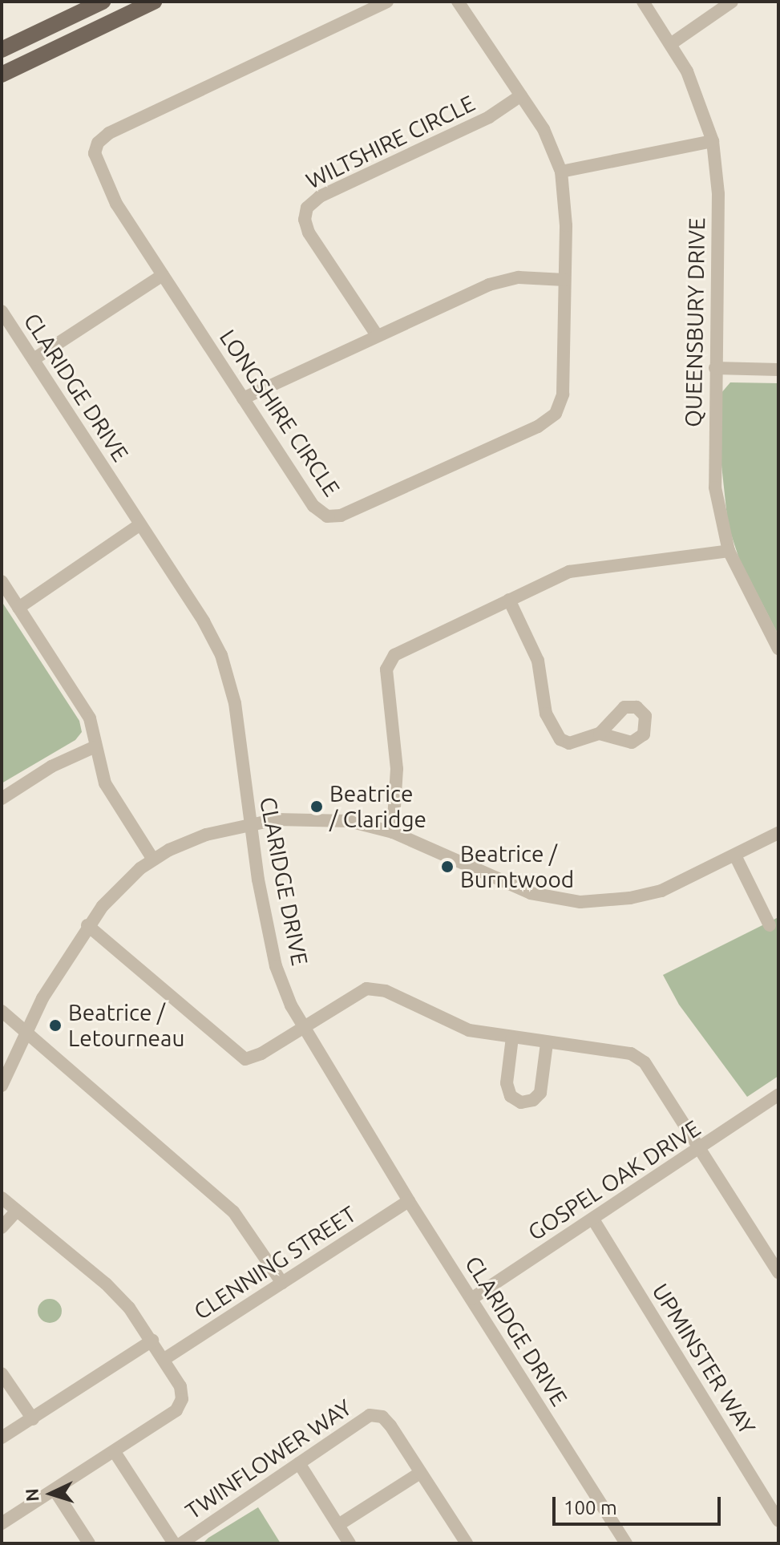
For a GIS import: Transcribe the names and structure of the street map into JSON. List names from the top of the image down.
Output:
{
  "streets": {
    "street": [
      "WILTSHIRE CIRCLE",
      "QUEENSBURY DRIVE",
      "CLARIDGE DRIVE",
      "LONGSHIRE CIRCLE",
      "GOSPEL OAK DRIVE",
      "CLENNING STREET",
      "UPMINSTER WAY",
      "TWINFLOWER WAY"
    ]
  },
  "crossings": [
    ["WILTSHIRE CIRCLE", "LONGSHIRE CIRCLE"],
    ["CLARIDGE DRIVE", "GOSPEL OAK DRIVE"],
    ["CLARIDGE DRIVE", "CLENNING STREET"],
    ["GOSPEL OAK DRIVE", "UPMINSTER WAY"]
  ],
  "places": ["Beatrice / Claridge", "Beatrice / Burntwood", "Beatrice / Letourneau"],
  "scale_bar": "100 m",
  "north": "left"
}
